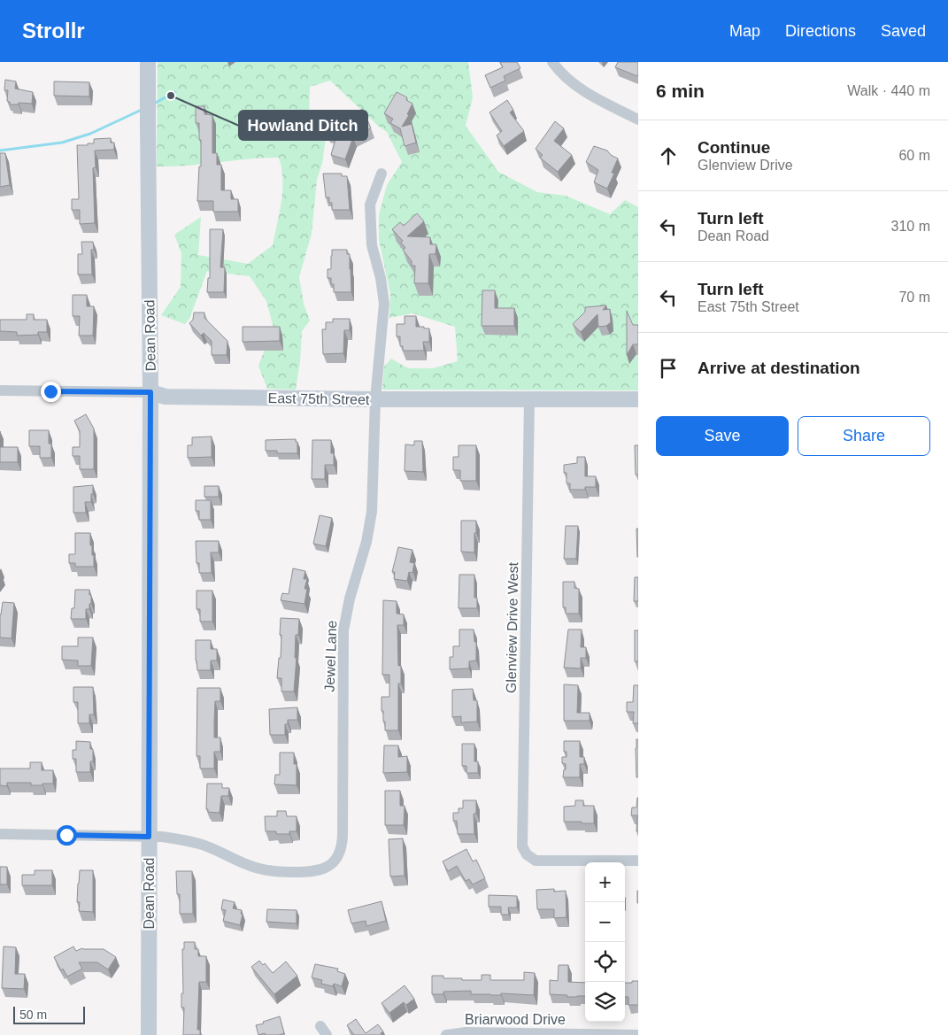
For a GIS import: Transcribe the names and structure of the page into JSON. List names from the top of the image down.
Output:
{
  "streets": {
    "street": [
      "Dean Road",
      "East 75th Street",
      "Glenview Drive West",
      "Jewel Lane",
      "Briarwood Drive"
    ]
  },
  "crossings": [
    ["Dean Road", "East 75th Street"],
    ["Dean Road", "Jewel Lane"],
    ["East 75th Street", "Glenview Drive West"],
    ["East 75th Street", "Jewel Lane"]
  ],
  "places": ["Howland Ditch"],
  "scale_bar": "50 m",
  "page": {
    "header": "Strollr",
    "nav": ["Map", "Directions", "Saved"],
    "heading": ["6 min", "Walk · 440 m"],
    "list": [
      ["Continue", "Glenview Drive", "60 m"],
      ["Turn left", "Dean Road", "310 m"],
      ["Turn left", "East 75th Street", "70 m"],
      "Arrive at destination"
    ],
    "buttons": ["Save", "Share"],
    "map_buttons": ["+", "−"],
    "scale": "50 m"
  }
}
